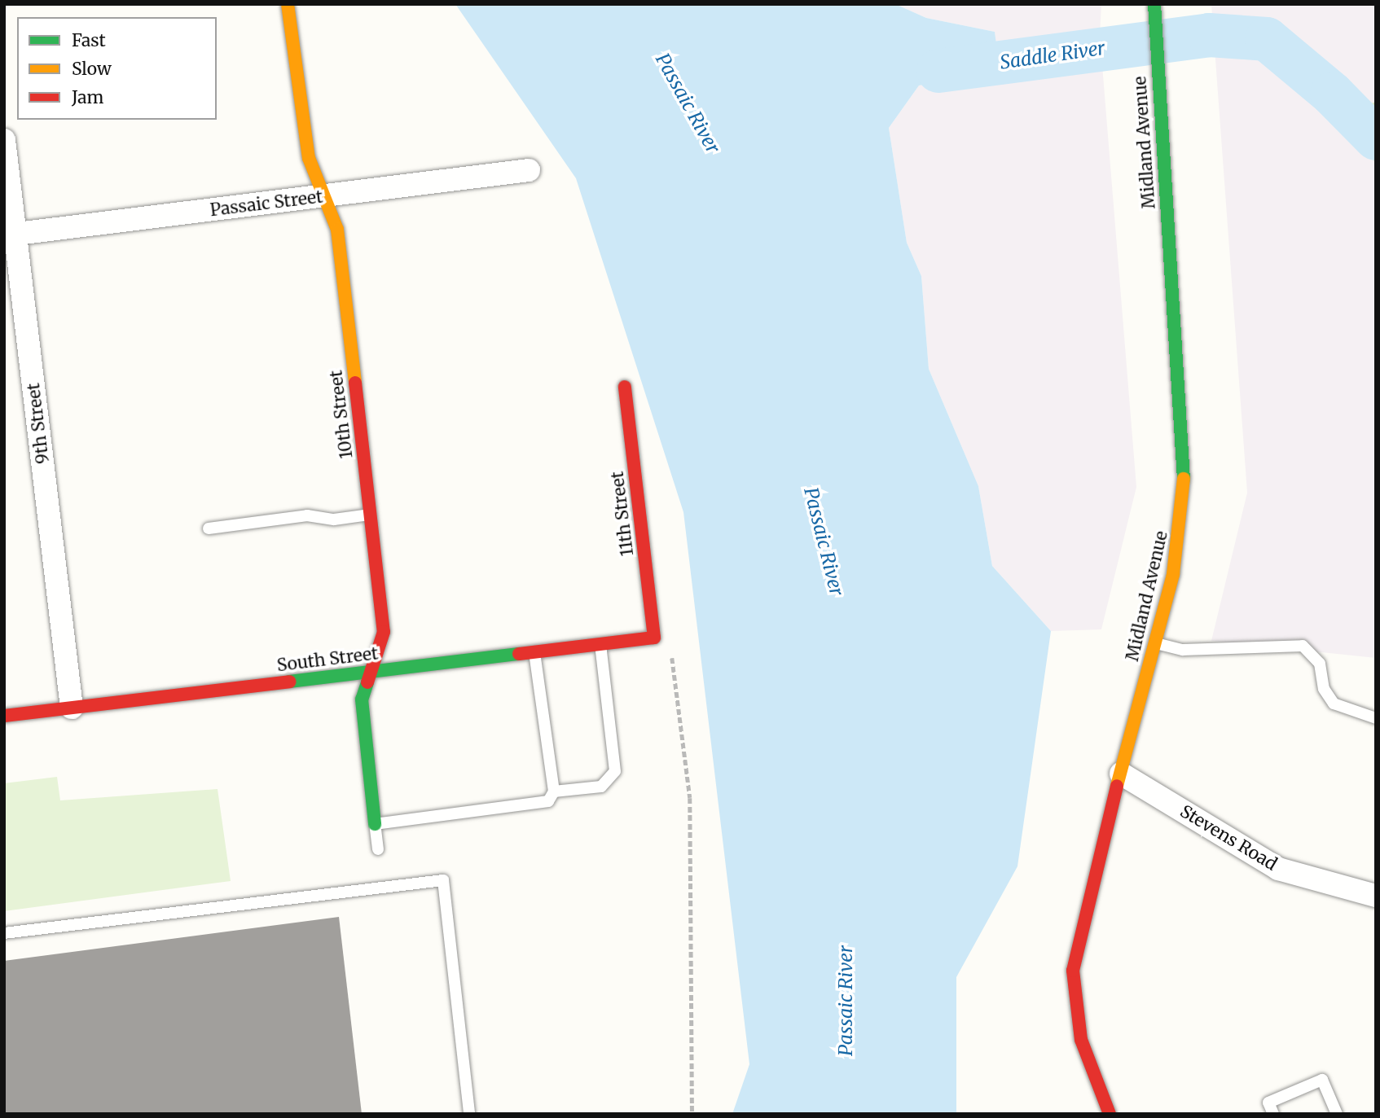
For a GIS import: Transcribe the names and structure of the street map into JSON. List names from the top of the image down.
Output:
{
  "streets": {
    "street": [
      "Midland Avenue",
      "Passaic Street",
      "10th Street",
      "9th Street",
      "11th Street",
      "South Street",
      "Stevens Road"
    ]
  },
  "crossings": [
    ["Midland Avenue", "Stevens Road"],
    ["Passaic Street", "10th Street"],
    ["Passaic Street", "9th Street"],
    ["10th Street", "South Street"],
    ["9th Street", "South Street"],
    ["11th Street", "South Street"]
  ],
  "water": ["Saddle River", "Passaic River"],
  "legend": ["Fast", "Slow", "Jam"]
}
